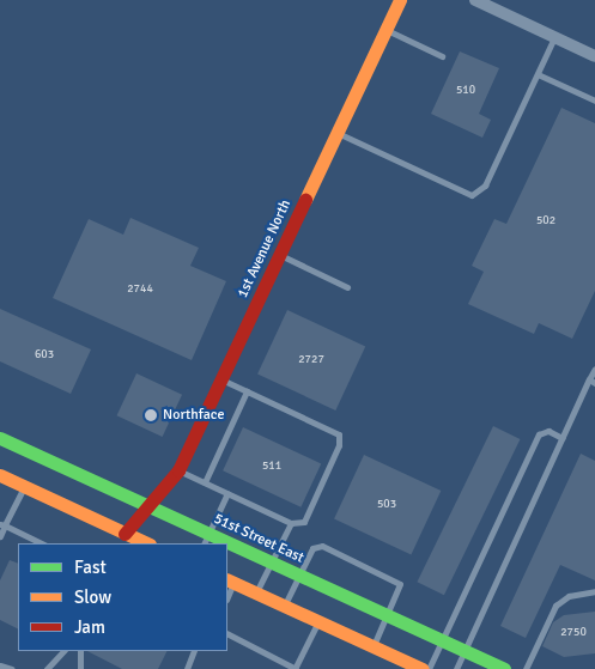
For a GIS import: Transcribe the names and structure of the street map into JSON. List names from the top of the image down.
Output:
{
  "streets": {
    "main road": ["1st Avenue North", "51st Street East"]
  },
  "crossings": [
    ["1st Avenue North", "51st Street East"]
  ],
  "places": ["Northface"],
  "house_numbers": [
    "510",
    "502",
    "2744",
    "603",
    "2727",
    "511",
    "503",
    "2750"
  ],
  "legend": ["Fast", "Slow", "Jam"]
}
